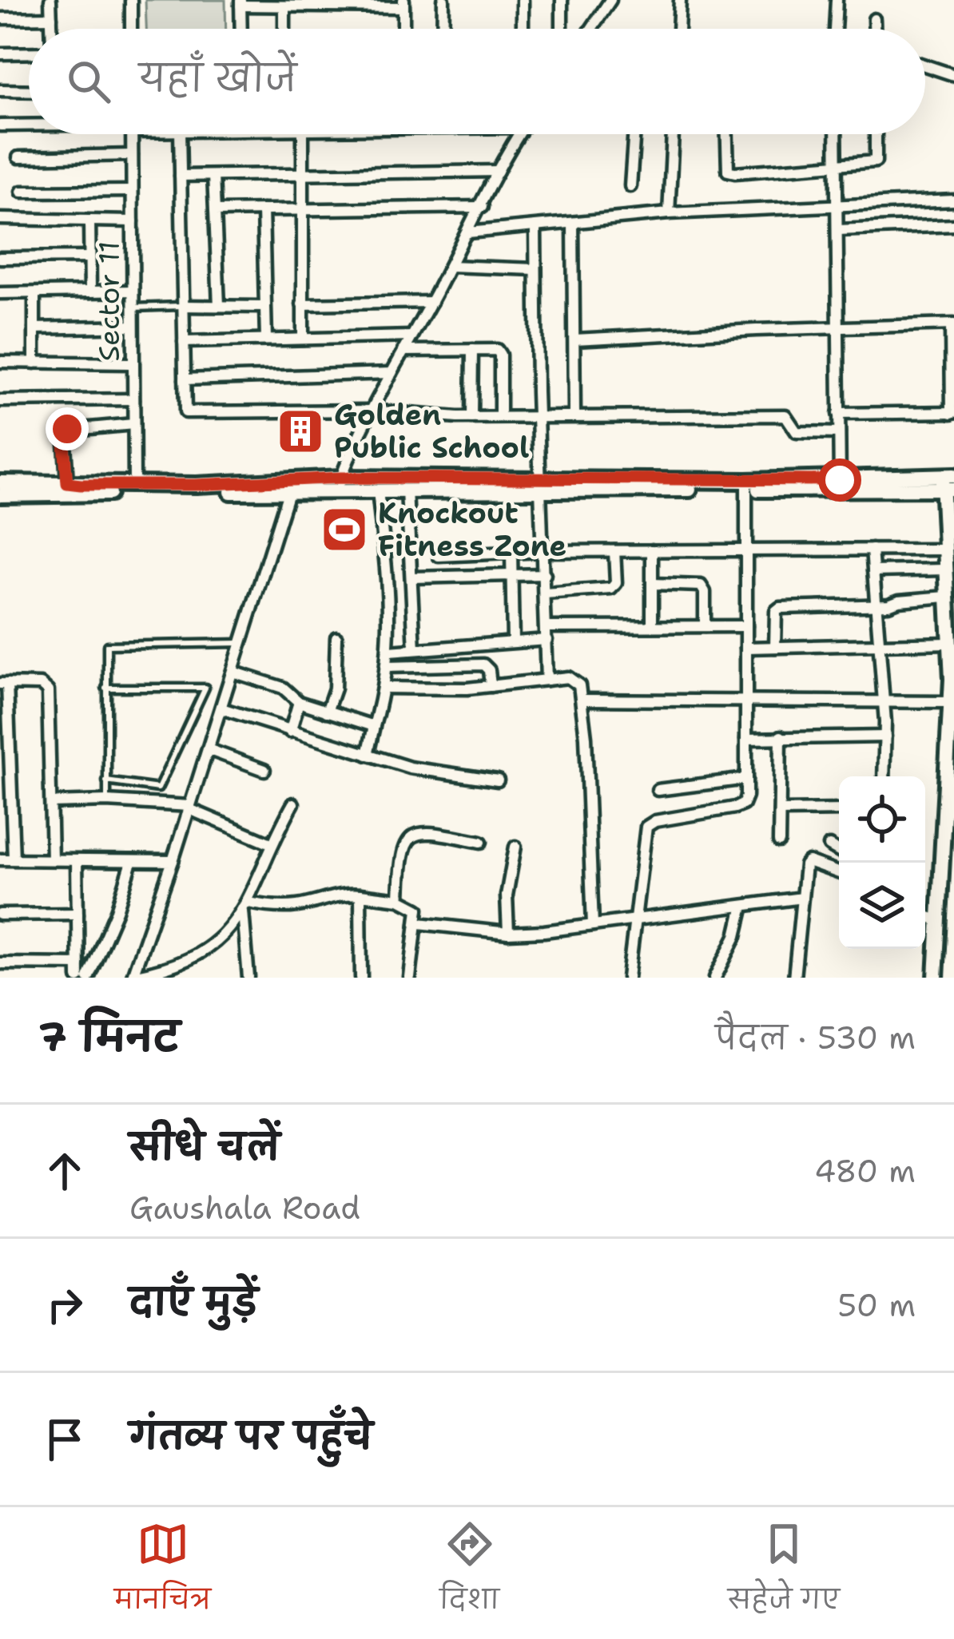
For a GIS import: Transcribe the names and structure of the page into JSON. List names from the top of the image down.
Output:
{
  "streets": {
    "street": ["Sector 11"]
  },
  "places": {
    "building": ["Golden Public School"],
    "sports": ["Knockout Fitness Zone"]
  },
  "page": {
    "search": "यहाँ खोजें",
    "heading": ["7 मिनट", "पैदल · 530 m"],
    "list": [
      ["सीधे चलें", "Gaushala Road", "480 m"],
      ["दाएँ मुड़ें", "50 m"],
      "गंतव्य पर पहुँचे"
    ],
    "nav": ["मानचित्र", "दिशा", "सहेजे गए"]
  }
}
